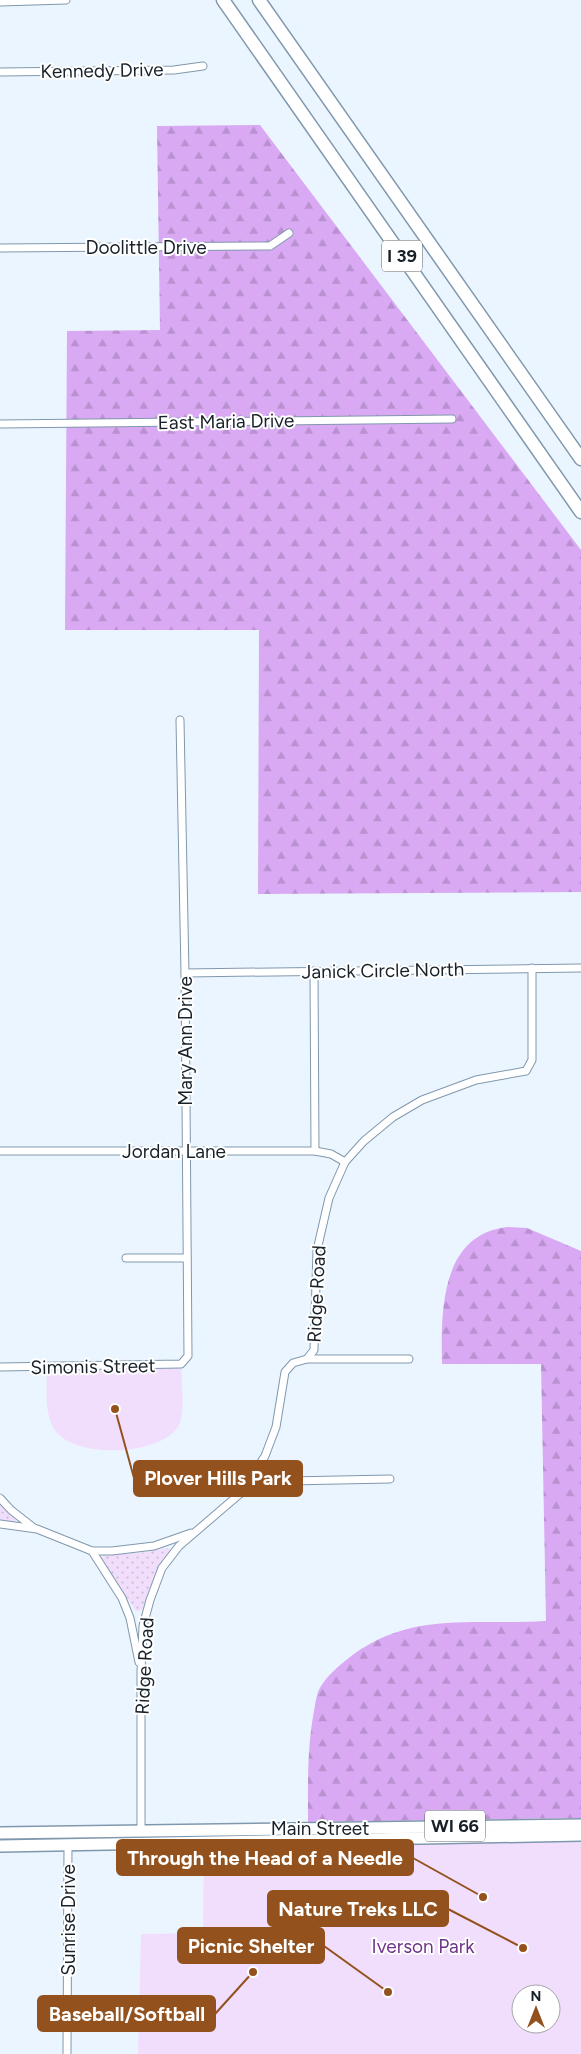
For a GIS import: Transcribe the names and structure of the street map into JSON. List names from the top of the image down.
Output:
{
  "streets": {
    "highway": ["I 39"],
    "main road": ["WI 66", "Main Street"],
    "street": [
      "Kennedy Drive",
      "Doolittle Drive",
      "East Maria Drive",
      "Janick Circle North",
      "Mary Ann Drive",
      "Jordan Lane",
      "Ridge Road",
      "Simonis Street",
      "Sunrise Drive"
    ]
  },
  "crossings": [
    ["Janick Circle North", "Mary Ann Drive"],
    ["Janick Circle North", "Ridge Road"],
    ["Mary Ann Drive", "Jordan Lane"],
    ["Mary Ann Drive", "Simonis Street"],
    ["Jordan Lane", "Ridge Road"],
    ["Ridge Road", "Main Street"],
    ["Main Street", "Sunrise Drive"]
  ],
  "parks": ["Iverson Park"],
  "places": [
    "Plover Hills Park",
    "Through the Head of a Needle",
    "Nature Treks LLC",
    "Baseball/Softball",
    "Picnic Shelter"
  ],
  "north": "top"
}
